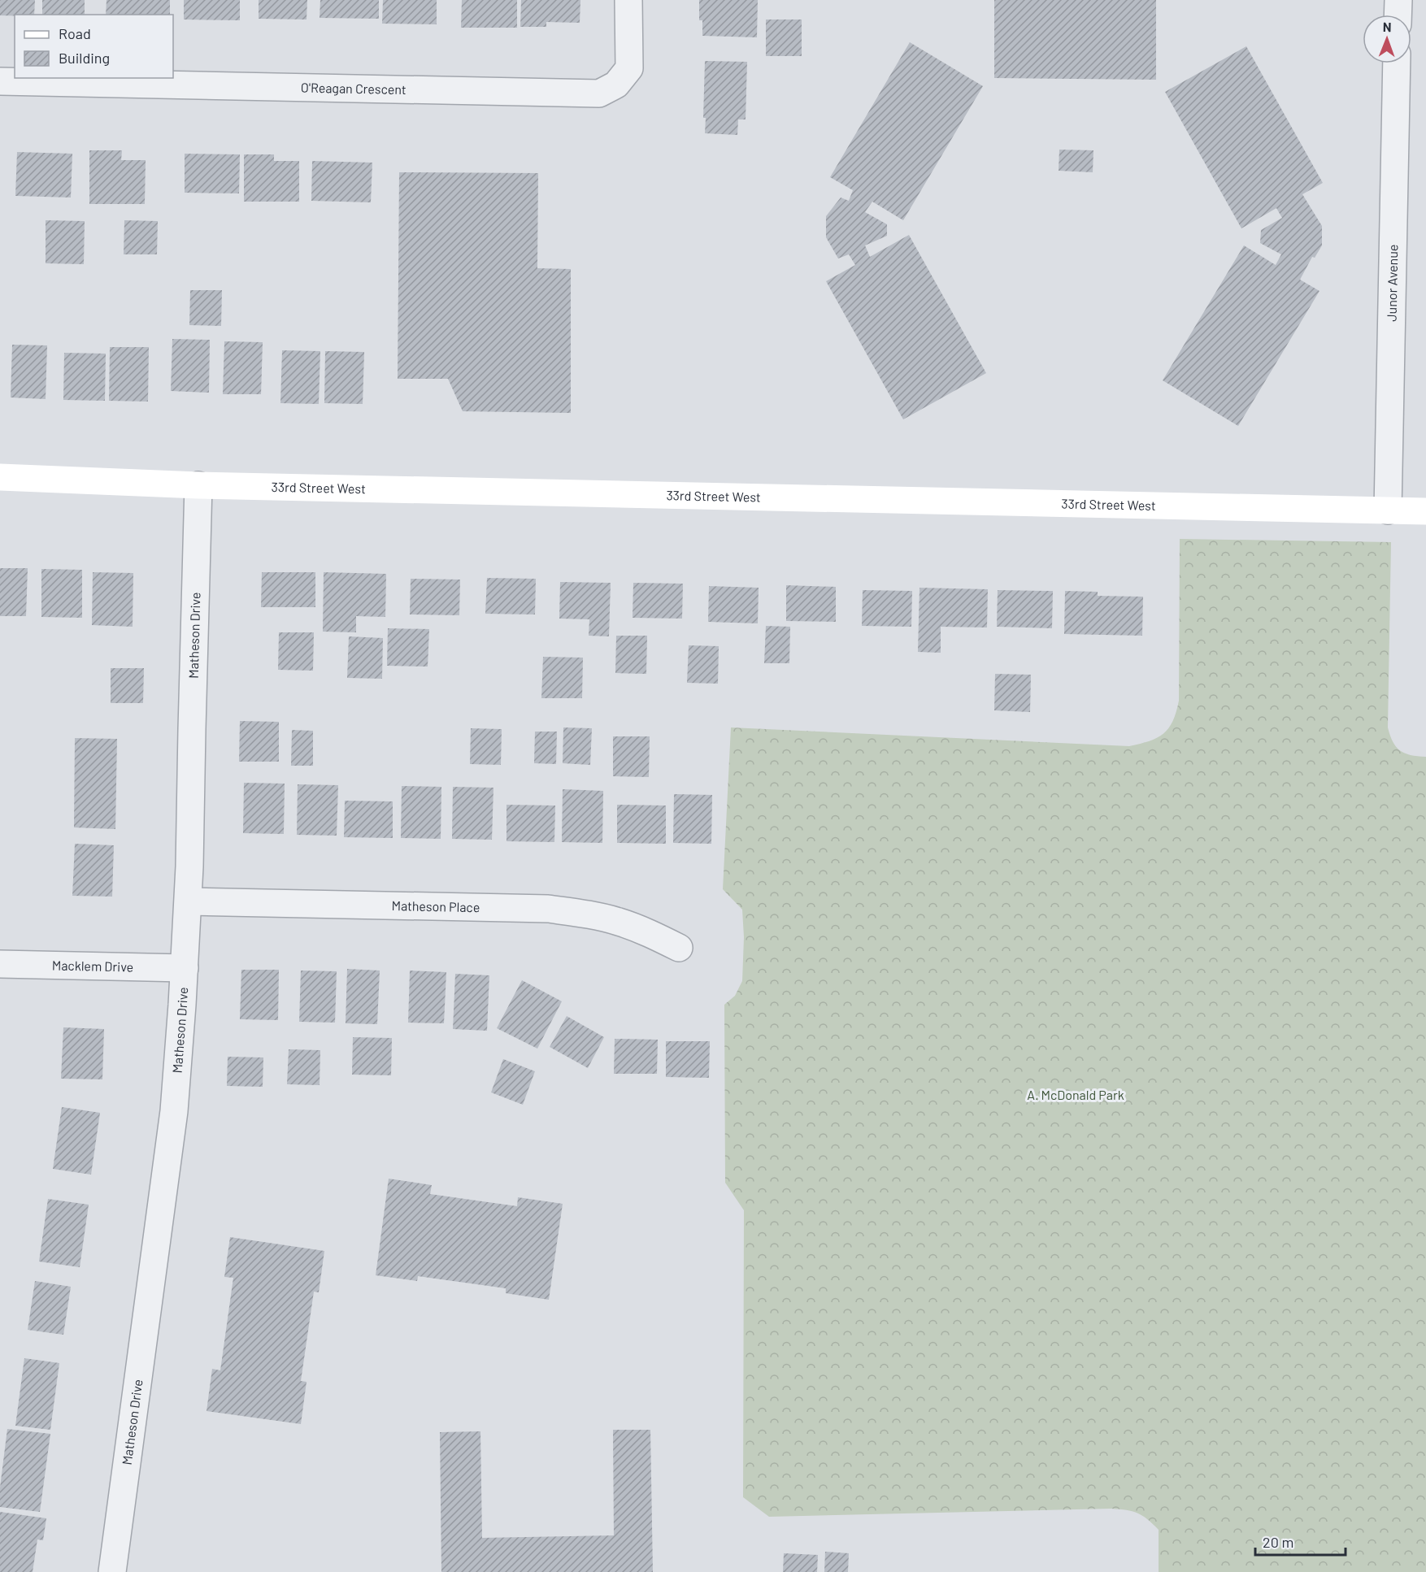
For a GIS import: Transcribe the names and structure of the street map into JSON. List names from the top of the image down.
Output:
{
  "streets": {
    "main road": ["33rd Street West"],
    "street": [
      "O'Reagan Crescent",
      "Junor Avenue",
      "Matheson Drive",
      "Matheson Place",
      "Macklem Drive"
    ]
  },
  "crossings": [
    ["Junor Avenue", "33rd Street West"],
    ["33rd Street West", "Matheson Drive"],
    ["Matheson Drive", "Matheson Place"],
    ["Matheson Drive", "Macklem Drive"]
  ],
  "parks": ["A. McDonald Park"],
  "legend": ["Road", "Building"],
  "scale_bar": "20 m",
  "north": "top"
}
